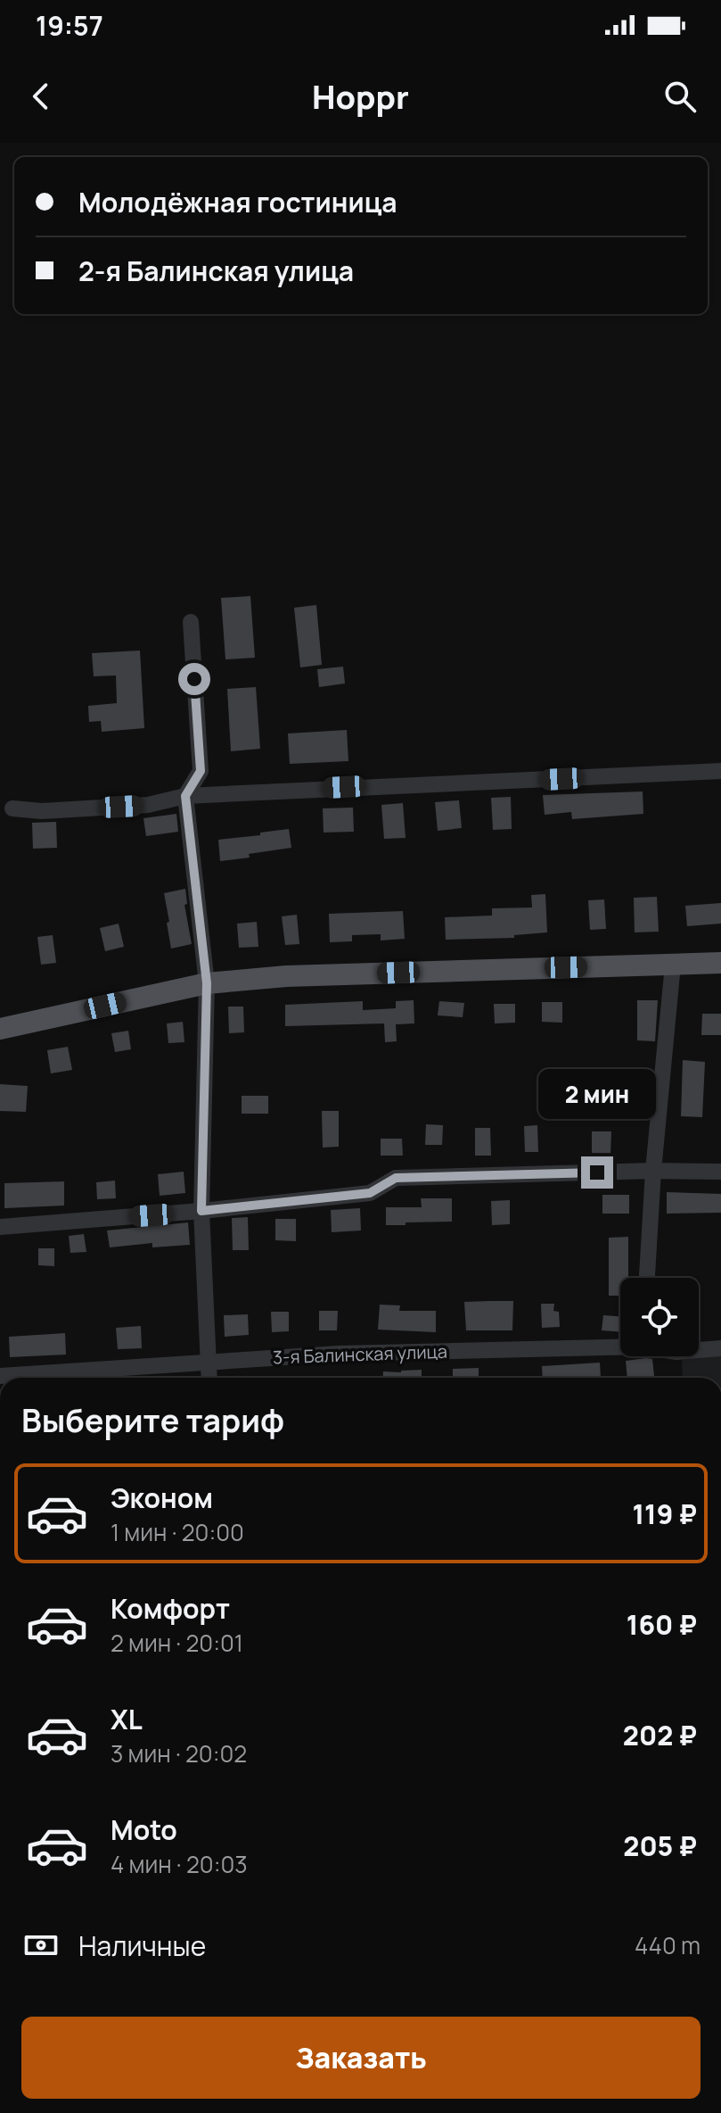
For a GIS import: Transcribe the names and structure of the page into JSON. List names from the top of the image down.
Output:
{
  "streets": {
    "street": ["3-я Балинская улица"]
  },
  "page": {
    "status": "19:57",
    "header": "Hoppr",
    "banner": ["Молодёжная гостиница", "2-я Балинская улица"],
    "bubble": "2 мин",
    "heading": "Выберите тариф",
    "list": [
      {
        "name": "Эконом",
        "note": "1 мин · 20:00",
        "value": "119 ₽"
      },
      {
        "name": "Комфорт",
        "note": "2 мин · 20:01",
        "value": "160 ₽"
      },
      {
        "name": "XL",
        "note": "3 мин · 20:02",
        "value": "202 ₽"
      },
      {
        "name": "Moto",
        "note": "4 мин · 20:03",
        "value": "205 ₽"
      }
    ],
    "pay": ["Наличные", "440 m"],
    "buttons": "Заказать"
  }
}
